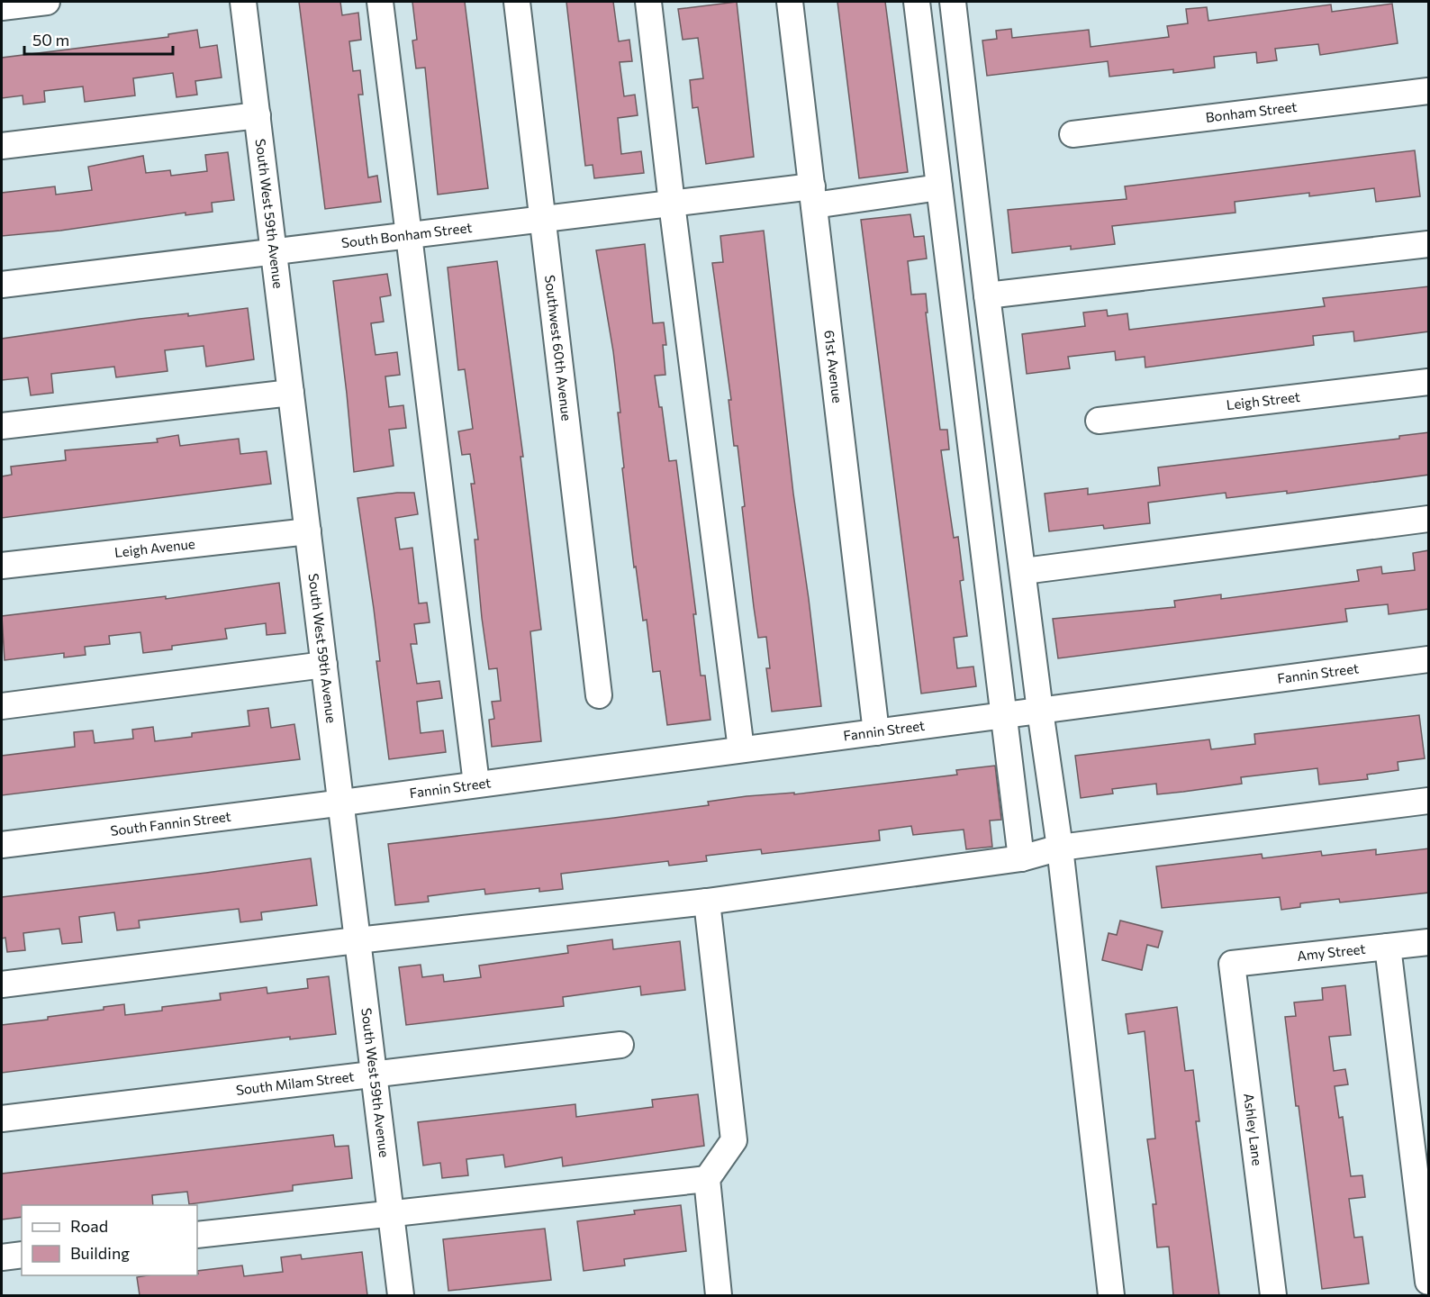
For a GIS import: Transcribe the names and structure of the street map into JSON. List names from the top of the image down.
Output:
{
  "streets": {
    "street": [
      "Bonham Street",
      "South West 59th Avenue",
      "South Bonham Street",
      "Southwest 60th Avenue",
      "61st Avenue",
      "Leigh Street",
      "Leigh Avenue",
      "Fannin Street",
      "South Fannin Street",
      "Amy Street",
      "South Milam Street",
      "Ashley Lane"
    ]
  },
  "crossings": [
    ["South West 59th Avenue", "South Bonham Street"],
    ["South West 59th Avenue", "Leigh Avenue"],
    ["South West 59th Avenue", "Fannin Street"],
    ["South West 59th Avenue", "South Fannin Street"],
    ["South West 59th Avenue", "South Milam Street"],
    ["South Bonham Street", "Southwest 60th Avenue"],
    ["South Bonham Street", "61st Avenue"],
    ["61st Avenue", "Fannin Street"],
    ["Fannin Street", "South Fannin Street"],
    ["Amy Street", "Ashley Lane"]
  ],
  "legend": ["Road", "Building"],
  "scale_bar": "50 m"
}
